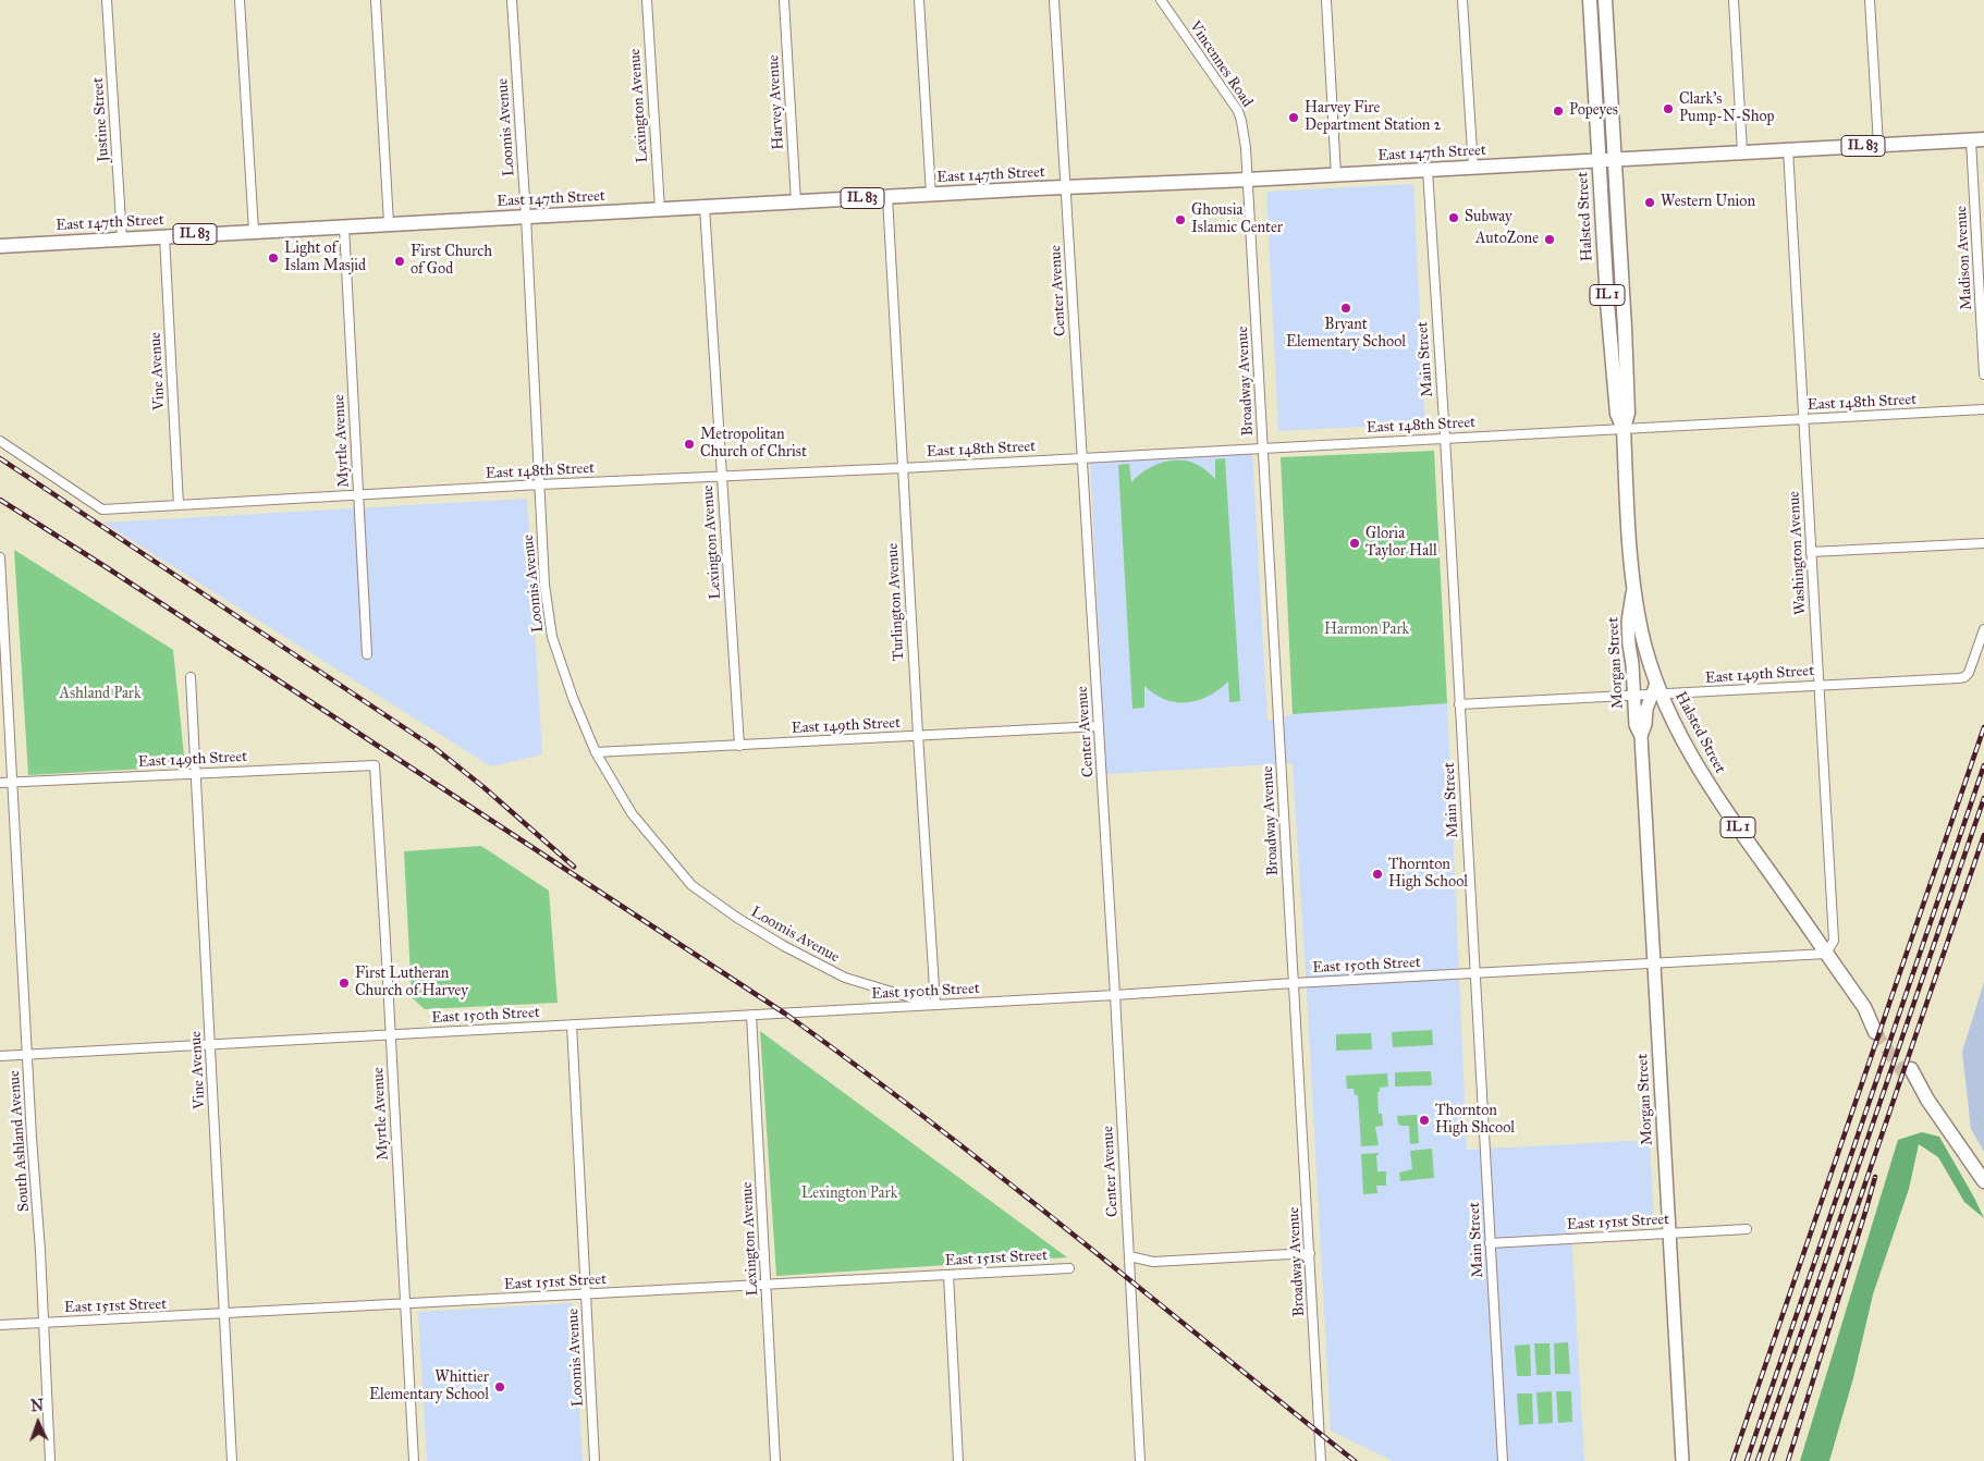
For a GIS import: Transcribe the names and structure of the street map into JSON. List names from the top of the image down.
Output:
{
  "streets": {
    "main road": [
      "IL 83",
      "East 147th Street",
      "Halsted Street",
      "IL 1"
    ],
    "street": [
      "Vincennes Road",
      "Harvey Avenue",
      "Lexington Avenue",
      "Justine Street",
      "Loomis Avenue",
      "Madison Avenue",
      "Center Avenue",
      "Main Street",
      "Vine Avenue",
      "Broadway Avenue",
      "East 148th Street",
      "Myrtle Avenue",
      "Washington Avenue",
      "Turlington Avenue",
      "Morgan Street",
      "East 149th Street",
      "East 150th Street",
      "South Ashland Avenue",
      "East 151st Street"
    ]
  },
  "crossings": [
    ["Vincennes Road", "East 147th Street"],
    ["Vincennes Road", "Broadway Avenue"],
    ["Harvey Avenue", "East 147th Street"],
    ["Lexington Avenue", "East 147th Street"],
    ["Lexington Avenue", "East 148th Street"],
    ["Lexington Avenue", "East 149th Street"],
    ["Lexington Avenue", "East 150th Street"],
    ["Lexington Avenue", "East 151st Street"],
    ["Justine Street", "East 147th Street"],
    ["Loomis Avenue", "East 147th Street"],
    ["Loomis Avenue", "East 148th Street"],
    ["Loomis Avenue", "Turlington Avenue"],
    ["Loomis Avenue", "East 149th Street"],
    ["Loomis Avenue", "East 150th Street"],
    ["Loomis Avenue", "East 151st Street"],
    ["East 147th Street", "Halsted Street"],
    ["East 147th Street", "Madison Avenue"],
    ["East 147th Street", "Center Avenue"],
    ["East 147th Street", "Main Street"],
    ["East 147th Street", "Vine Avenue"],
    ["East 147th Street", "Broadway Avenue"],
    ["East 147th Street", "Myrtle Avenue"],
    ["East 147th Street", "Washington Avenue"],
    ["East 147th Street", "Turlington Avenue"],
    ["Halsted Street", "East 148th Street"],
    ["Halsted Street", "Washington Avenue"],
    ["Halsted Street", "Morgan Street"],
    ["Halsted Street", "East 149th Street"],
    ["Halsted Street", "East 150th Street"],
    ["Center Avenue", "East 148th Street"],
    ["Center Avenue", "East 149th Street"],
    ["Center Avenue", "East 150th Street"],
    ["Main Street", "East 148th Street"],
    ["Main Street", "East 149th Street"],
    ["Main Street", "East 150th Street"],
    ["Main Street", "East 151st Street"],
    ["Vine Avenue", "East 148th Street"],
    ["Vine Avenue", "East 149th Street"],
    ["Vine Avenue", "East 150th Street"],
    ["Vine Avenue", "East 151st Street"],
    ["Broadway Avenue", "East 148th Street"],
    ["Broadway Avenue", "East 150th Street"],
    ["East 148th Street", "Myrtle Avenue"],
    ["East 148th Street", "Washington Avenue"],
    ["East 148th Street", "Turlington Avenue"],
    ["Myrtle Avenue", "East 149th Street"],
    ["Myrtle Avenue", "East 150th Street"],
    ["Myrtle Avenue", "East 151st Street"],
    ["Washington Avenue", "East 149th Street"],
    ["Washington Avenue", "East 150th Street"],
    ["Turlington Avenue", "East 149th Street"],
    ["Turlington Avenue", "East 150th Street"],
    ["Morgan Street", "East 149th Street"],
    ["Morgan Street", "East 150th Street"],
    ["Morgan Street", "East 151st Street"],
    ["East 149th Street", "South Ashland Avenue"],
    ["East 150th Street", "South Ashland Avenue"],
    ["South Ashland Avenue", "East 151st Street"]
  ],
  "parks": ["Harmon Park", "Ashland Park", "Lexington Park"],
  "places": [
    "Clark's Pump-N-Shop",
    "Popeyes",
    "Harvey Fire Department Station 2",
    "Western Union",
    "Subway",
    "Ghousia Islamic Center",
    "AutoZone",
    "Light of Islam Masjid",
    "First Church of God",
    "Bryant Elementary School",
    "Metropolitan Church of Christ",
    "Gloria Taylor Hall",
    "Thornton High School",
    "First Lutheran Church of Harvey",
    "Thornton High Shcool",
    "Whittier Elementary School"
  ],
  "north": "top"
}
